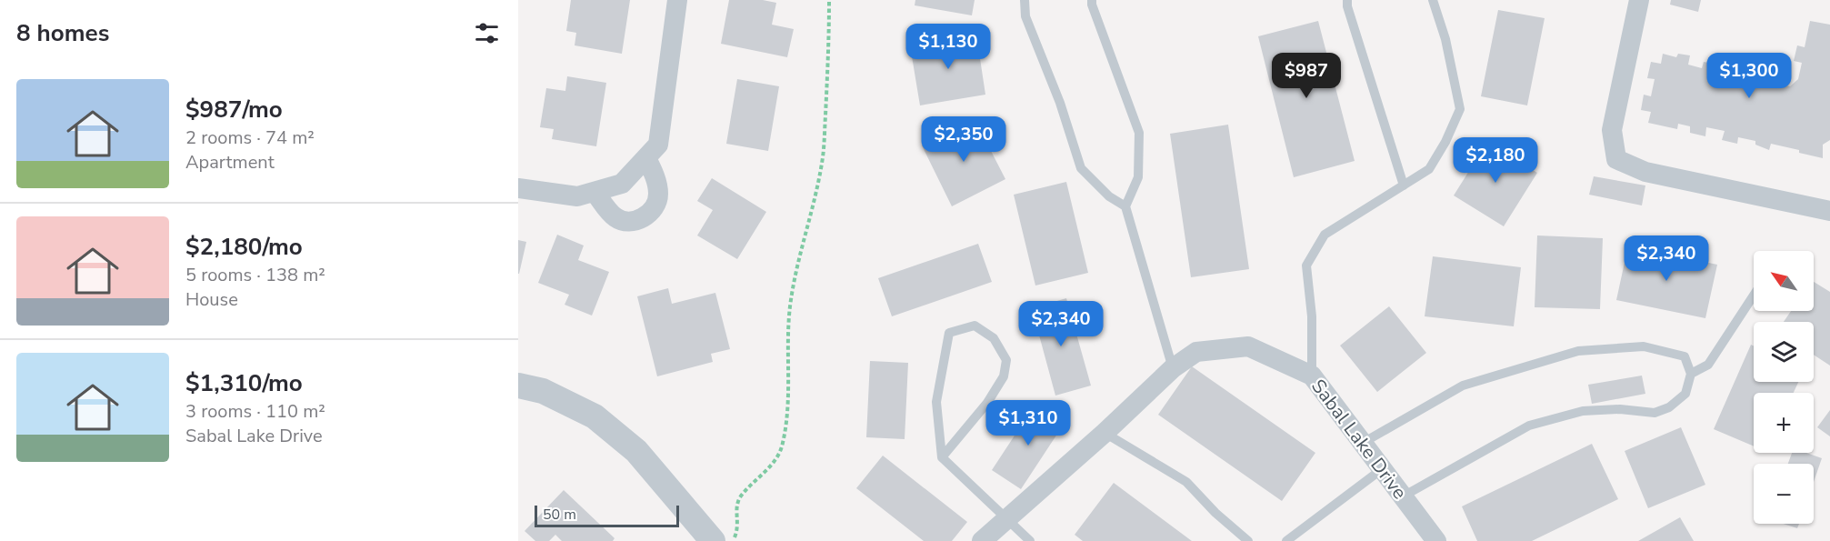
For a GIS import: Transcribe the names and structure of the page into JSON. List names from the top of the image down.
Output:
{
  "streets": {
    "street": ["Sabal Lake Drive"]
  },
  "scale_bar": "50 m",
  "north": "top left",
  "page": {
    "heading": "8 homes",
    "price": [
      "$1,130",
      "$987",
      "$1,300",
      "$2,350",
      "$2,180",
      "$2,340",
      "$2,340",
      "$1,310"
    ],
    "list": [
      {
        "name": "$987/mo",
        "note": "2 rooms · 74 m² · Apartment"
      },
      {
        "name": "$2,180/mo",
        "note": "5 rooms · 138 m² · House"
      },
      {
        "name": "$1,310/mo",
        "note": "3 rooms · 110 m² · Sabal Lake Drive"
      }
    ],
    "map_buttons": ["+", "−"],
    "scale": "50 m"
  }
}
